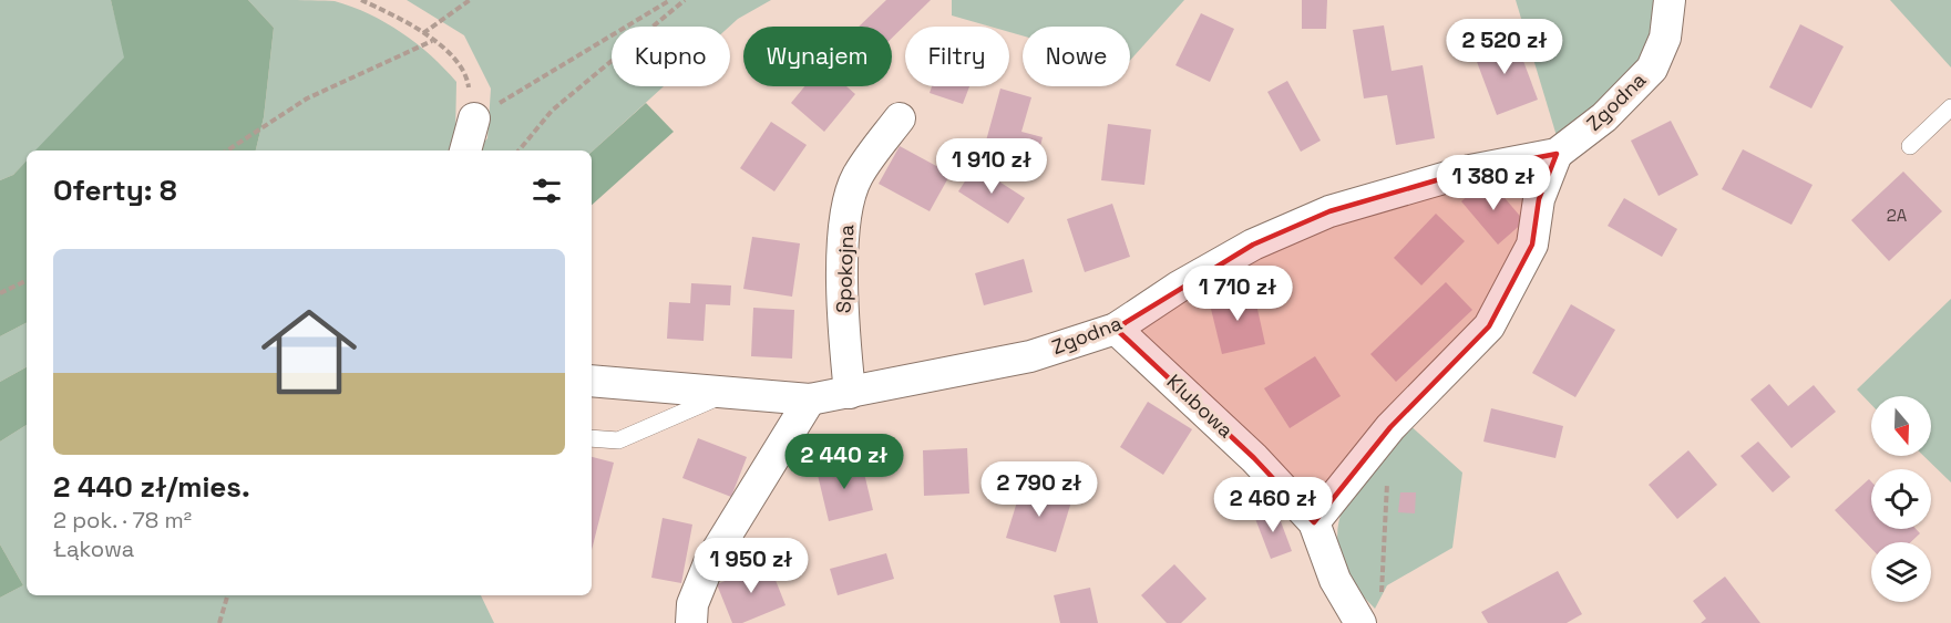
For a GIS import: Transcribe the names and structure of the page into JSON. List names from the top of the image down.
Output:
{
  "streets": {
    "street": ["Zgodna", "Spokojna", "Klubowa"]
  },
  "crossings": [
    ["Zgodna", "Spokojna"],
    ["Zgodna", "Klubowa"]
  ],
  "house_numbers": ["2A"],
  "north": "bottom",
  "page": {
    "price": [
      "2 520 zł",
      "1 910 zł",
      "1 380 zł",
      "1 710 zł",
      "2 440 zł",
      "2 790 zł",
      "2 460 zł",
      "1 950 zł"
    ],
    "chip": [
      "Kupno",
      "Wynajem",
      "Filtry",
      "Nowe"
    ],
    "heading": "Oferty: 8",
    "list": [
      {
        "name": "2 440 zł/mies.",
        "note": "2 pok. · 78 m² · Łąkowa"
      }
    ]
  }
}
